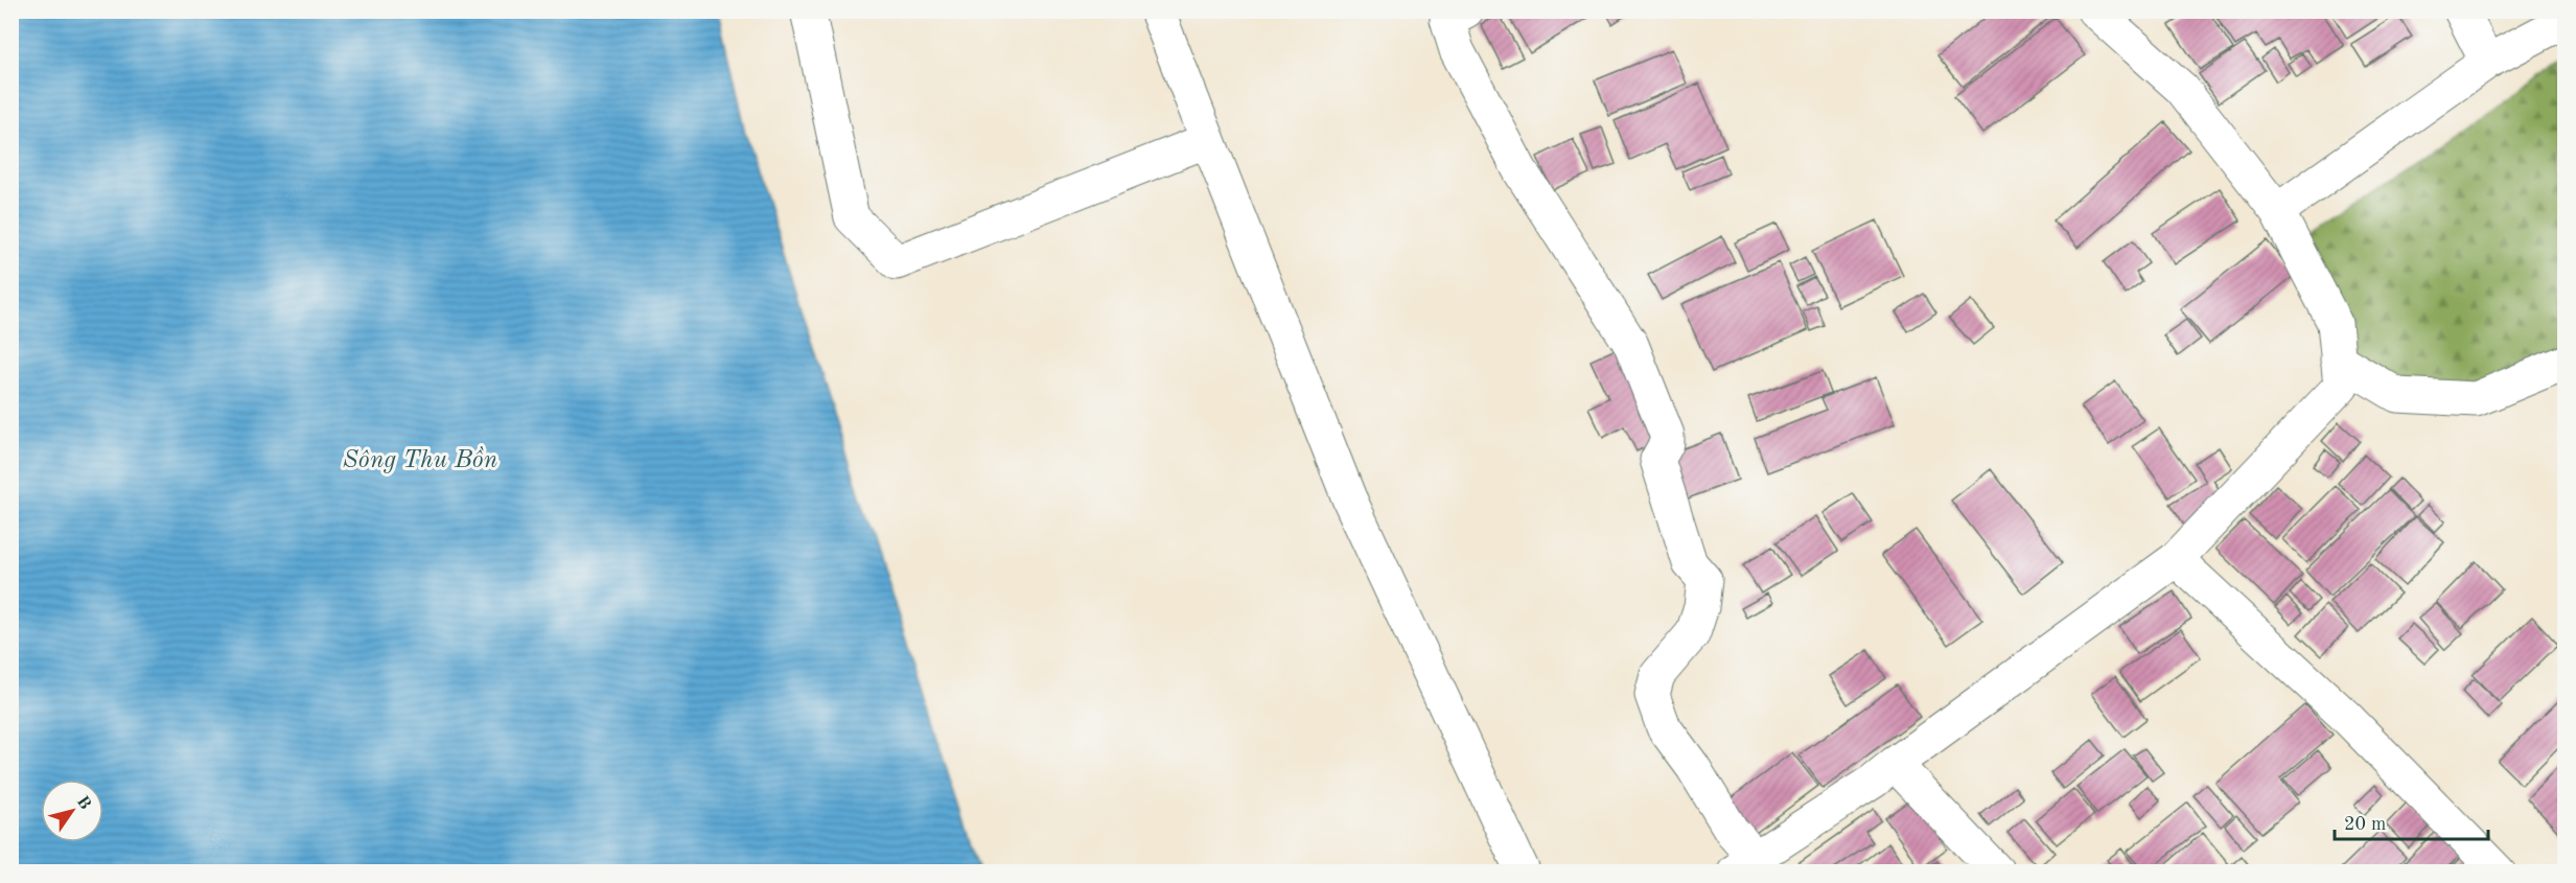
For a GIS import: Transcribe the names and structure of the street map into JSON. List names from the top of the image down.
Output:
{
  "water": ["Sông Thu Bồn"],
  "scale_bar": "20 m",
  "north": "top right"
}
